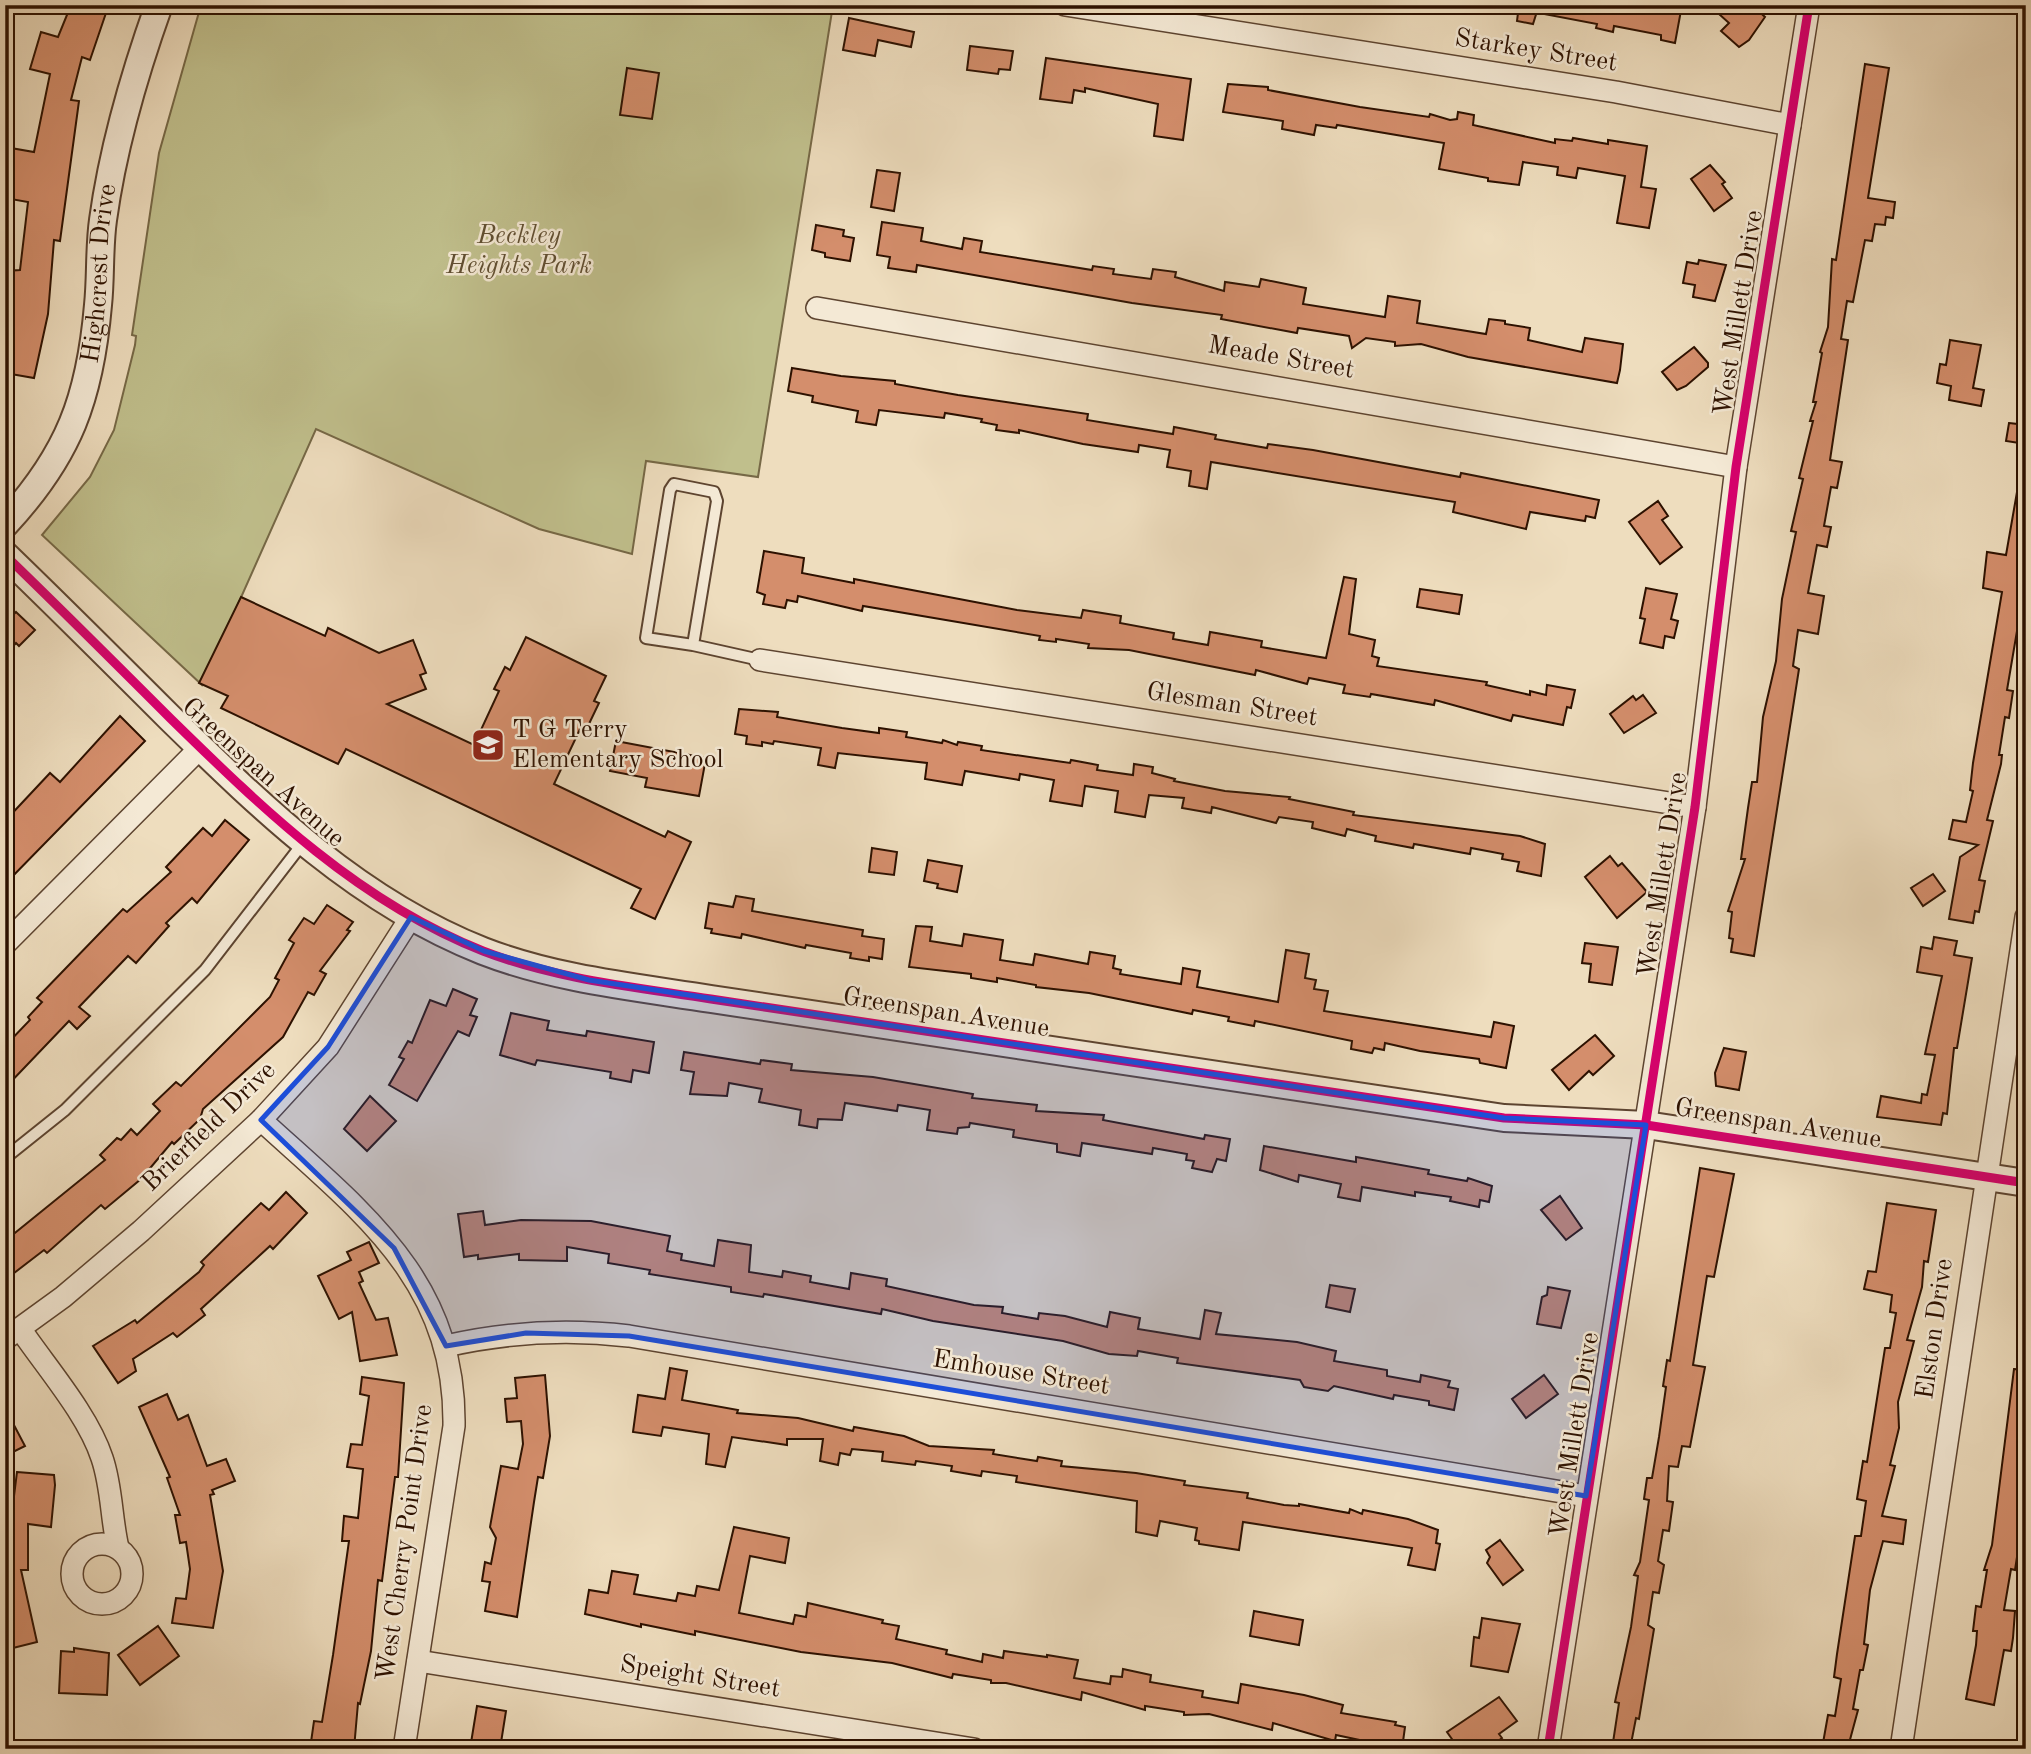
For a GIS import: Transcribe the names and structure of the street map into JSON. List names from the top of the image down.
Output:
{
  "streets": {
    "street": [
      "Starkey Street",
      "Highcrest Drive",
      "West Millett Drive",
      "Meade Street",
      "Glesman Street",
      "Greenspan Avenue",
      "Brierfield Drive",
      "Elston Drive",
      "Emhouse Street",
      "West Cherry Point Drive",
      "Speight Street"
    ]
  },
  "crossings": [
    ["Starkey Street", "West Millett Drive"],
    ["West Millett Drive", "Meade Street"],
    ["West Millett Drive", "Glesman Street"],
    ["West Millett Drive", "Greenspan Avenue"],
    ["West Millett Drive", "Emhouse Street"],
    ["Greenspan Avenue", "Brierfield Drive"],
    ["Greenspan Avenue", "Elston Drive"],
    ["Brierfield Drive", "West Cherry Point Drive"],
    ["Emhouse Street", "West Cherry Point Drive"],
    ["West Cherry Point Drive", "Speight Street"]
  ],
  "parks": ["Beckley Heights Park"],
  "places": {
    "school or university": ["T G Terry Elementary School"]
  }
}
